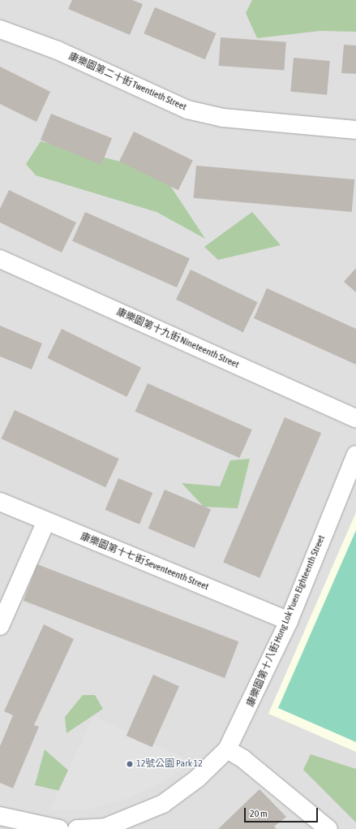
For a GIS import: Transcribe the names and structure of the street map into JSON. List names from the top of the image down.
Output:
{
  "streets": {
    "street": [
      "康樂園第二十街 Twentieth Street",
      "康樂園第十九街 Nineteenth Street",
      "康樂園第十七街 Seventeenth Street",
      "康樂園第十八街 Hong Lok Yuen Eighteenth Street"
    ]
  },
  "crossings": [
    ["康樂園第十七街 Seventeenth Street", "康樂園第十八街 Hong Lok Yuen Eighteenth Street"]
  ],
  "places": ["12號公園 Park 12"],
  "scale_bar": "20 m"
}
